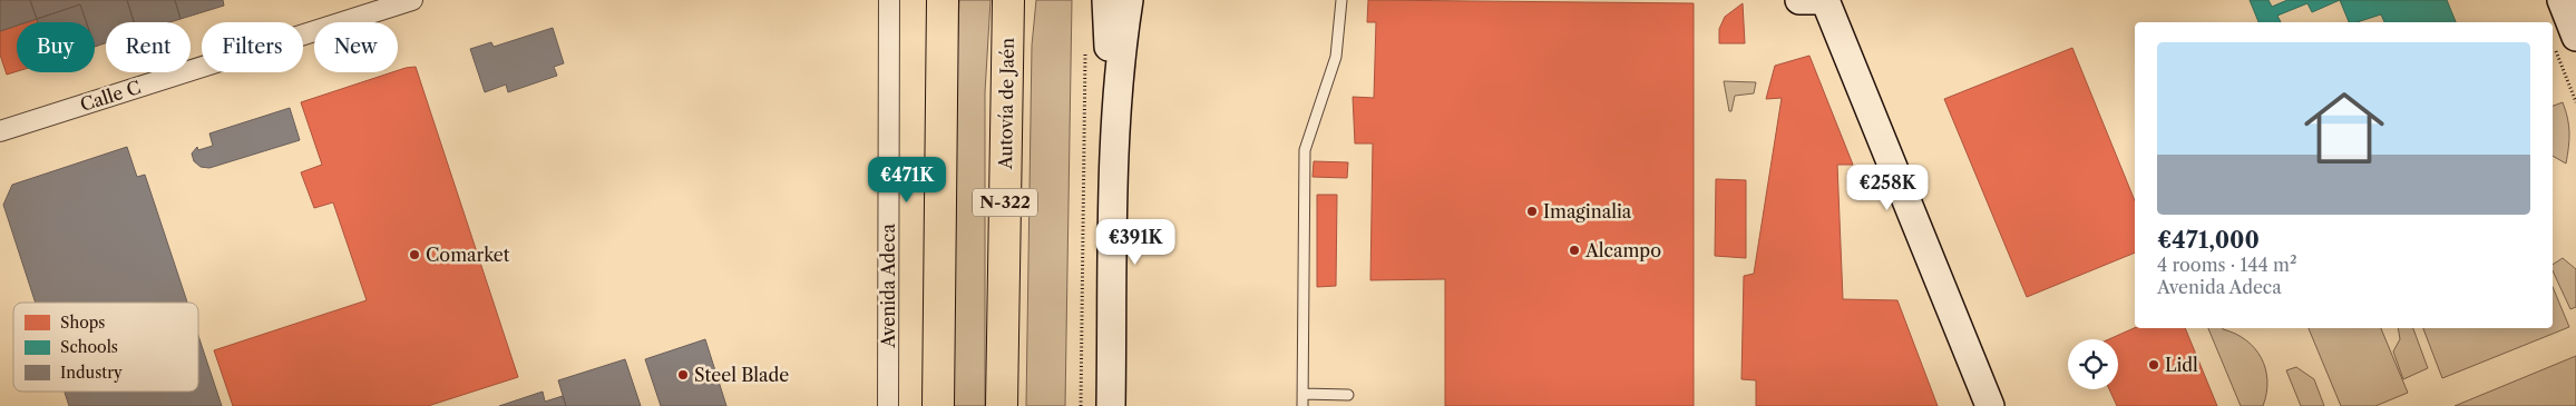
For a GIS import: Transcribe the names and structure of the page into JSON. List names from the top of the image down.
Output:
{
  "streets": {
    "highway": ["Autovía de Jaén", "N-322"],
    "street": ["Calle C", "Avenida Adeca"]
  },
  "places": [
    "Imaginalia",
    "Alcampo",
    "Comarket",
    "Lidl",
    "Steel Blade"
  ],
  "legend": ["Shops", "Schools", "Industry"],
  "page": {
    "chip": [
      "Buy",
      "Rent",
      "Filters",
      "New"
    ],
    "list": [
      {
        "name": "€471,000",
        "note": "4 rooms · 144 m² · Avenida Adeca"
      }
    ],
    "price": ["€471K", "€258K", "€391K"]
  }
}
